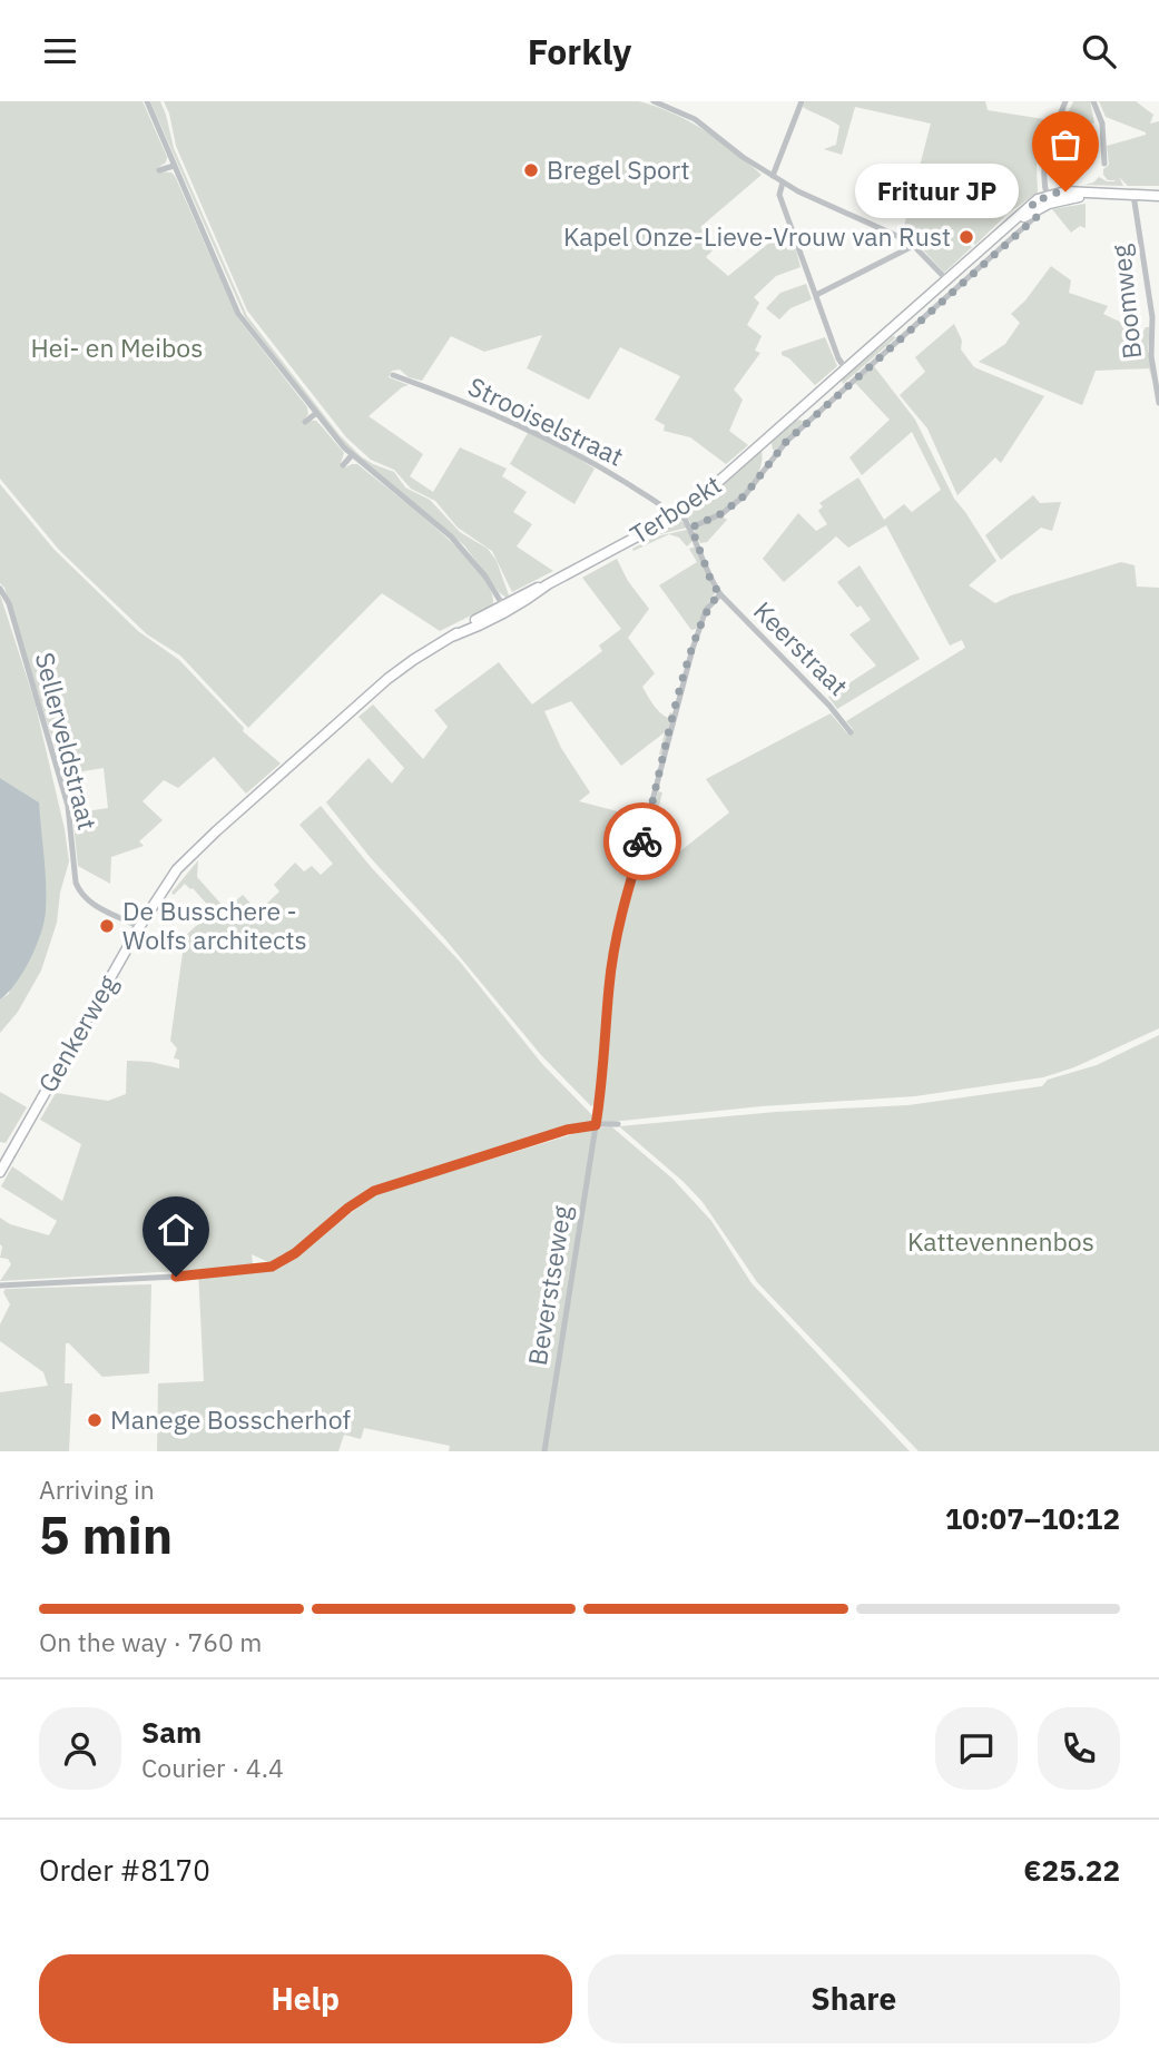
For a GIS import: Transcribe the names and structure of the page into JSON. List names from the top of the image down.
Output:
{
  "streets": {
    "main road": ["Terboekt", "Genkerweg"],
    "street": [
      "Boomweg",
      "Strooiselstraat",
      "Keerstraat",
      "Sellerveldstraat",
      "Beverstseweg"
    ]
  },
  "crossings": [
    ["Boomweg", "Terboekt"],
    ["Strooiselstraat", "Terboekt"],
    ["Strooiselstraat", "Keerstraat"],
    ["Strooiselstraat", "Beverstseweg"],
    ["Terboekt", "Genkerweg"],
    ["Keerstraat", "Beverstseweg"],
    ["Sellerveldstraat", "Genkerweg"]
  ],
  "parks": ["Hei- en Meibos", "Kattevennenbos"],
  "places": [
    "Bregel Sport",
    "Frituur JP",
    "Kapel Onze-Lieve-Vrouw van Rust",
    "De Busschere - Wolfs architects",
    "Manege Bosscherhof"
  ],
  "page": {
    "header": "Forkly",
    "bubble": "Frituur JP",
    "heading": ["5 min", "Arriving in", "10:07–10:12"],
    "panel": [
      "Sam",
      "Courier · 4.4",
      "Order #8170",
      "€25.22"
    ],
    "bar": "On the way · 760 m",
    "buttons": ["Help", "Share"]
  }
}
